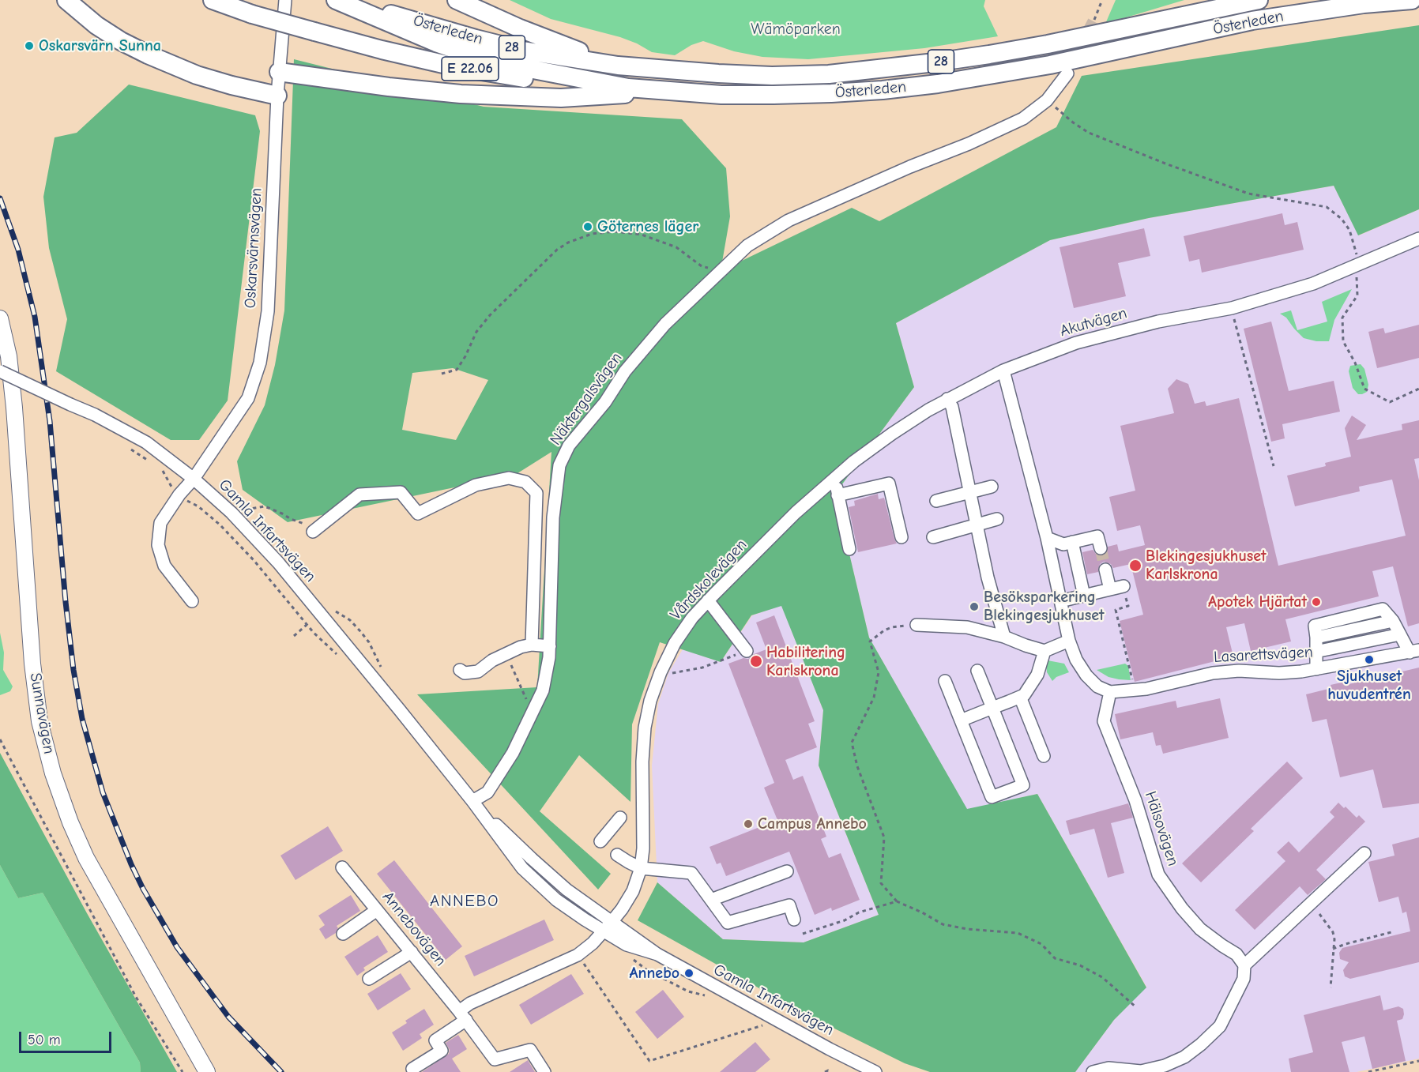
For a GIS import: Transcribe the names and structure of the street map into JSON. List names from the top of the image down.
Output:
{
  "streets": {
    "highway": ["Österleden", "28", "E 22.06"],
    "main road": ["Sunnavägen"],
    "street": [
      "Oskarsvärnsvägen",
      "Akutvägen",
      "Näktergalsvägen",
      "Gamla Infartsvägen",
      "Vårdskolevägen",
      "Lasarettsvägen",
      "Hälsovägen",
      "Annebovägen"
    ]
  },
  "crossings": [
    ["Österleden", "E 22.06"],
    ["Oskarsvärnsvägen", "Gamla Infartsvägen"],
    ["Akutvägen", "Vårdskolevägen"],
    ["Näktergalsvägen", "Gamla Infartsvägen"],
    ["Gamla Infartsvägen", "Vårdskolevägen"],
    ["Lasarettsvägen", "Hälsovägen"]
  ],
  "districts": ["ANNEBO"],
  "parks": ["Wämöparken"],
  "places": [
    "Oskarsvärn Sunna",
    "Göternes läger",
    "Blekingesjukhuset Karlskrona",
    "Apotek Hjärtat",
    "Besöksparkering Blekingesjukhuset",
    "Sjukhuset huvudentrén",
    "Habilitering Karlskrona",
    "Campus Annebo",
    "Annebo"
  ],
  "scale_bar": "50 m"
}
